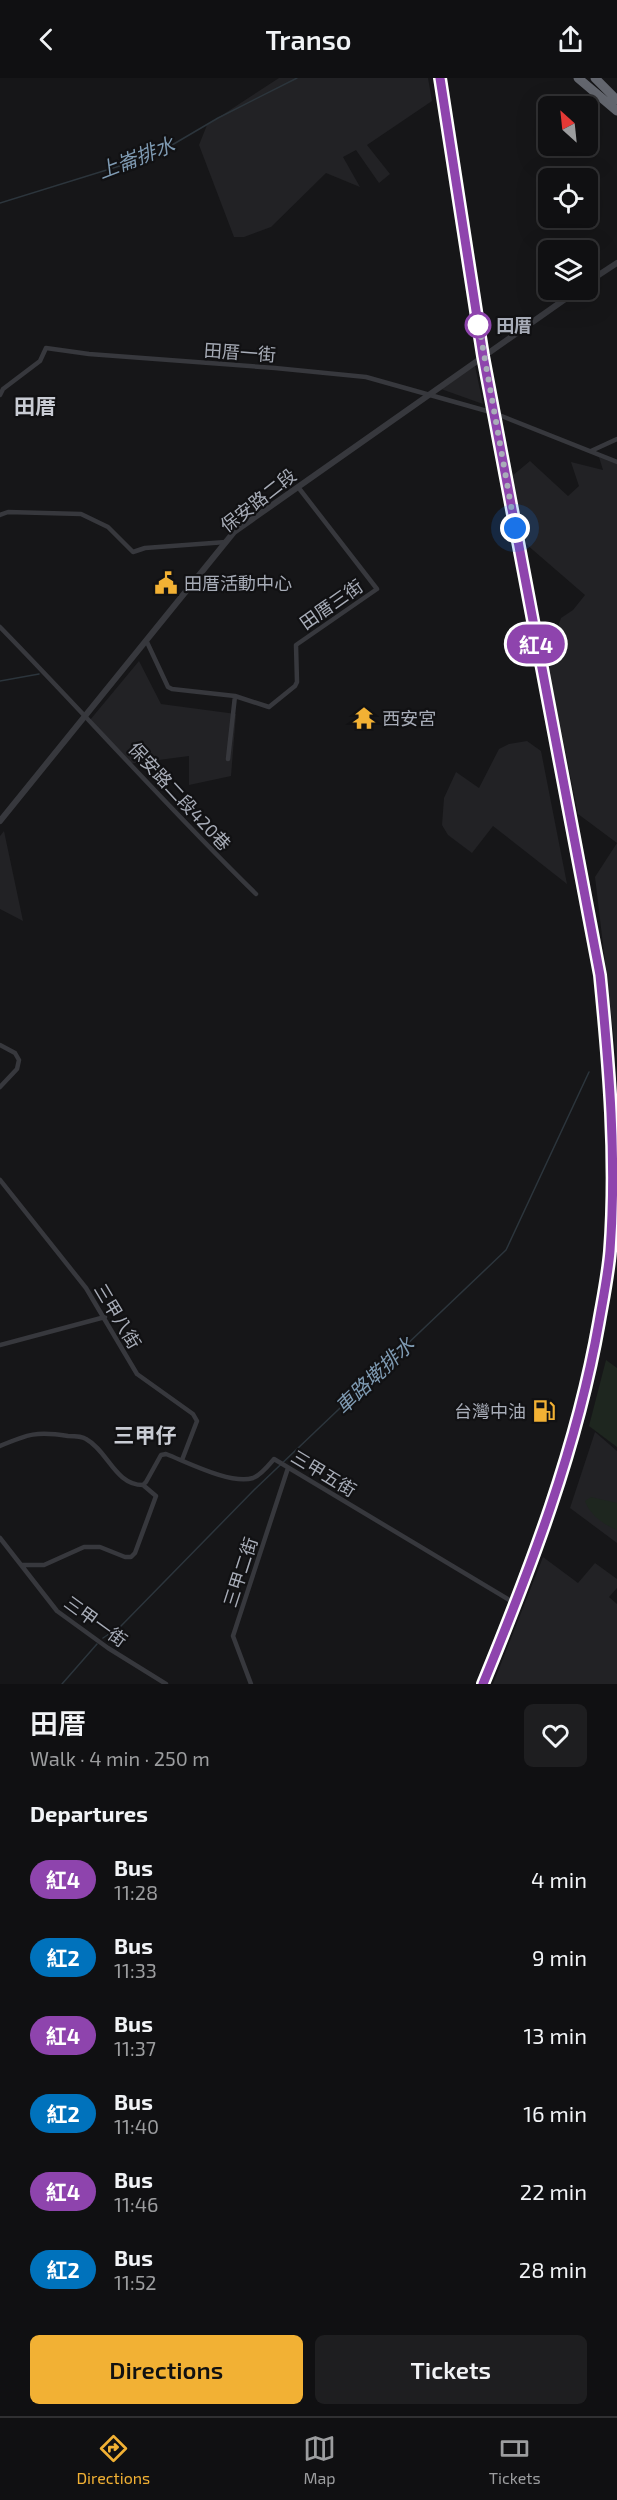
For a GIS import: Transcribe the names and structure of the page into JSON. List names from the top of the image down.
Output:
{
  "streets": {
    "street": [
      "田厝一街",
      "保安路二段",
      "田厝三街",
      "保安路二段420巷",
      "三甲八街",
      "三甲五街",
      "三甲二街",
      "三甲一街"
    ]
  },
  "crossings": [
    ["田厝一街", "保安路二段"],
    ["保安路二段", "田厝三街"],
    ["保安路二段", "保安路二段420巷"],
    ["三甲八街", "三甲五街"],
    ["三甲五街", "三甲二街"]
  ],
  "districts": ["田厝", "三甲仔"],
  "water": ["上崙排水", "車路墘排水"],
  "places": {
    "other": ["田厝"],
    "public building": ["田厝活動中心"],
    "temple": ["西安宮"],
    "fuel station": ["台灣中油"]
  },
  "lines": ["bus line 紅4"],
  "north": "top left",
  "page": {
    "header": "Transo",
    "on_map": "紅4",
    "heading": [
      ["田厝", "Walk · 4 min · 250 m"],
      "Departures"
    ],
    "list": [
      {
        "mark": "紅4",
        "name": "Bus",
        "note": "11:28",
        "value": "4 min"
      },
      {
        "mark": "紅2",
        "name": "Bus",
        "note": "11:33",
        "value": "9 min"
      },
      {
        "mark": "紅4",
        "name": "Bus",
        "note": "11:37",
        "value": "13 min"
      },
      {
        "mark": "紅2",
        "name": "Bus",
        "note": "11:40",
        "value": "16 min"
      },
      {
        "mark": "紅4",
        "name": "Bus",
        "note": "11:46",
        "value": "22 min"
      },
      {
        "mark": "紅2",
        "name": "Bus",
        "note": "11:52",
        "value": "28 min"
      }
    ],
    "buttons": ["Directions", "Tickets"],
    "tabs": ["Directions", "Map", "Tickets"]
  }
}
